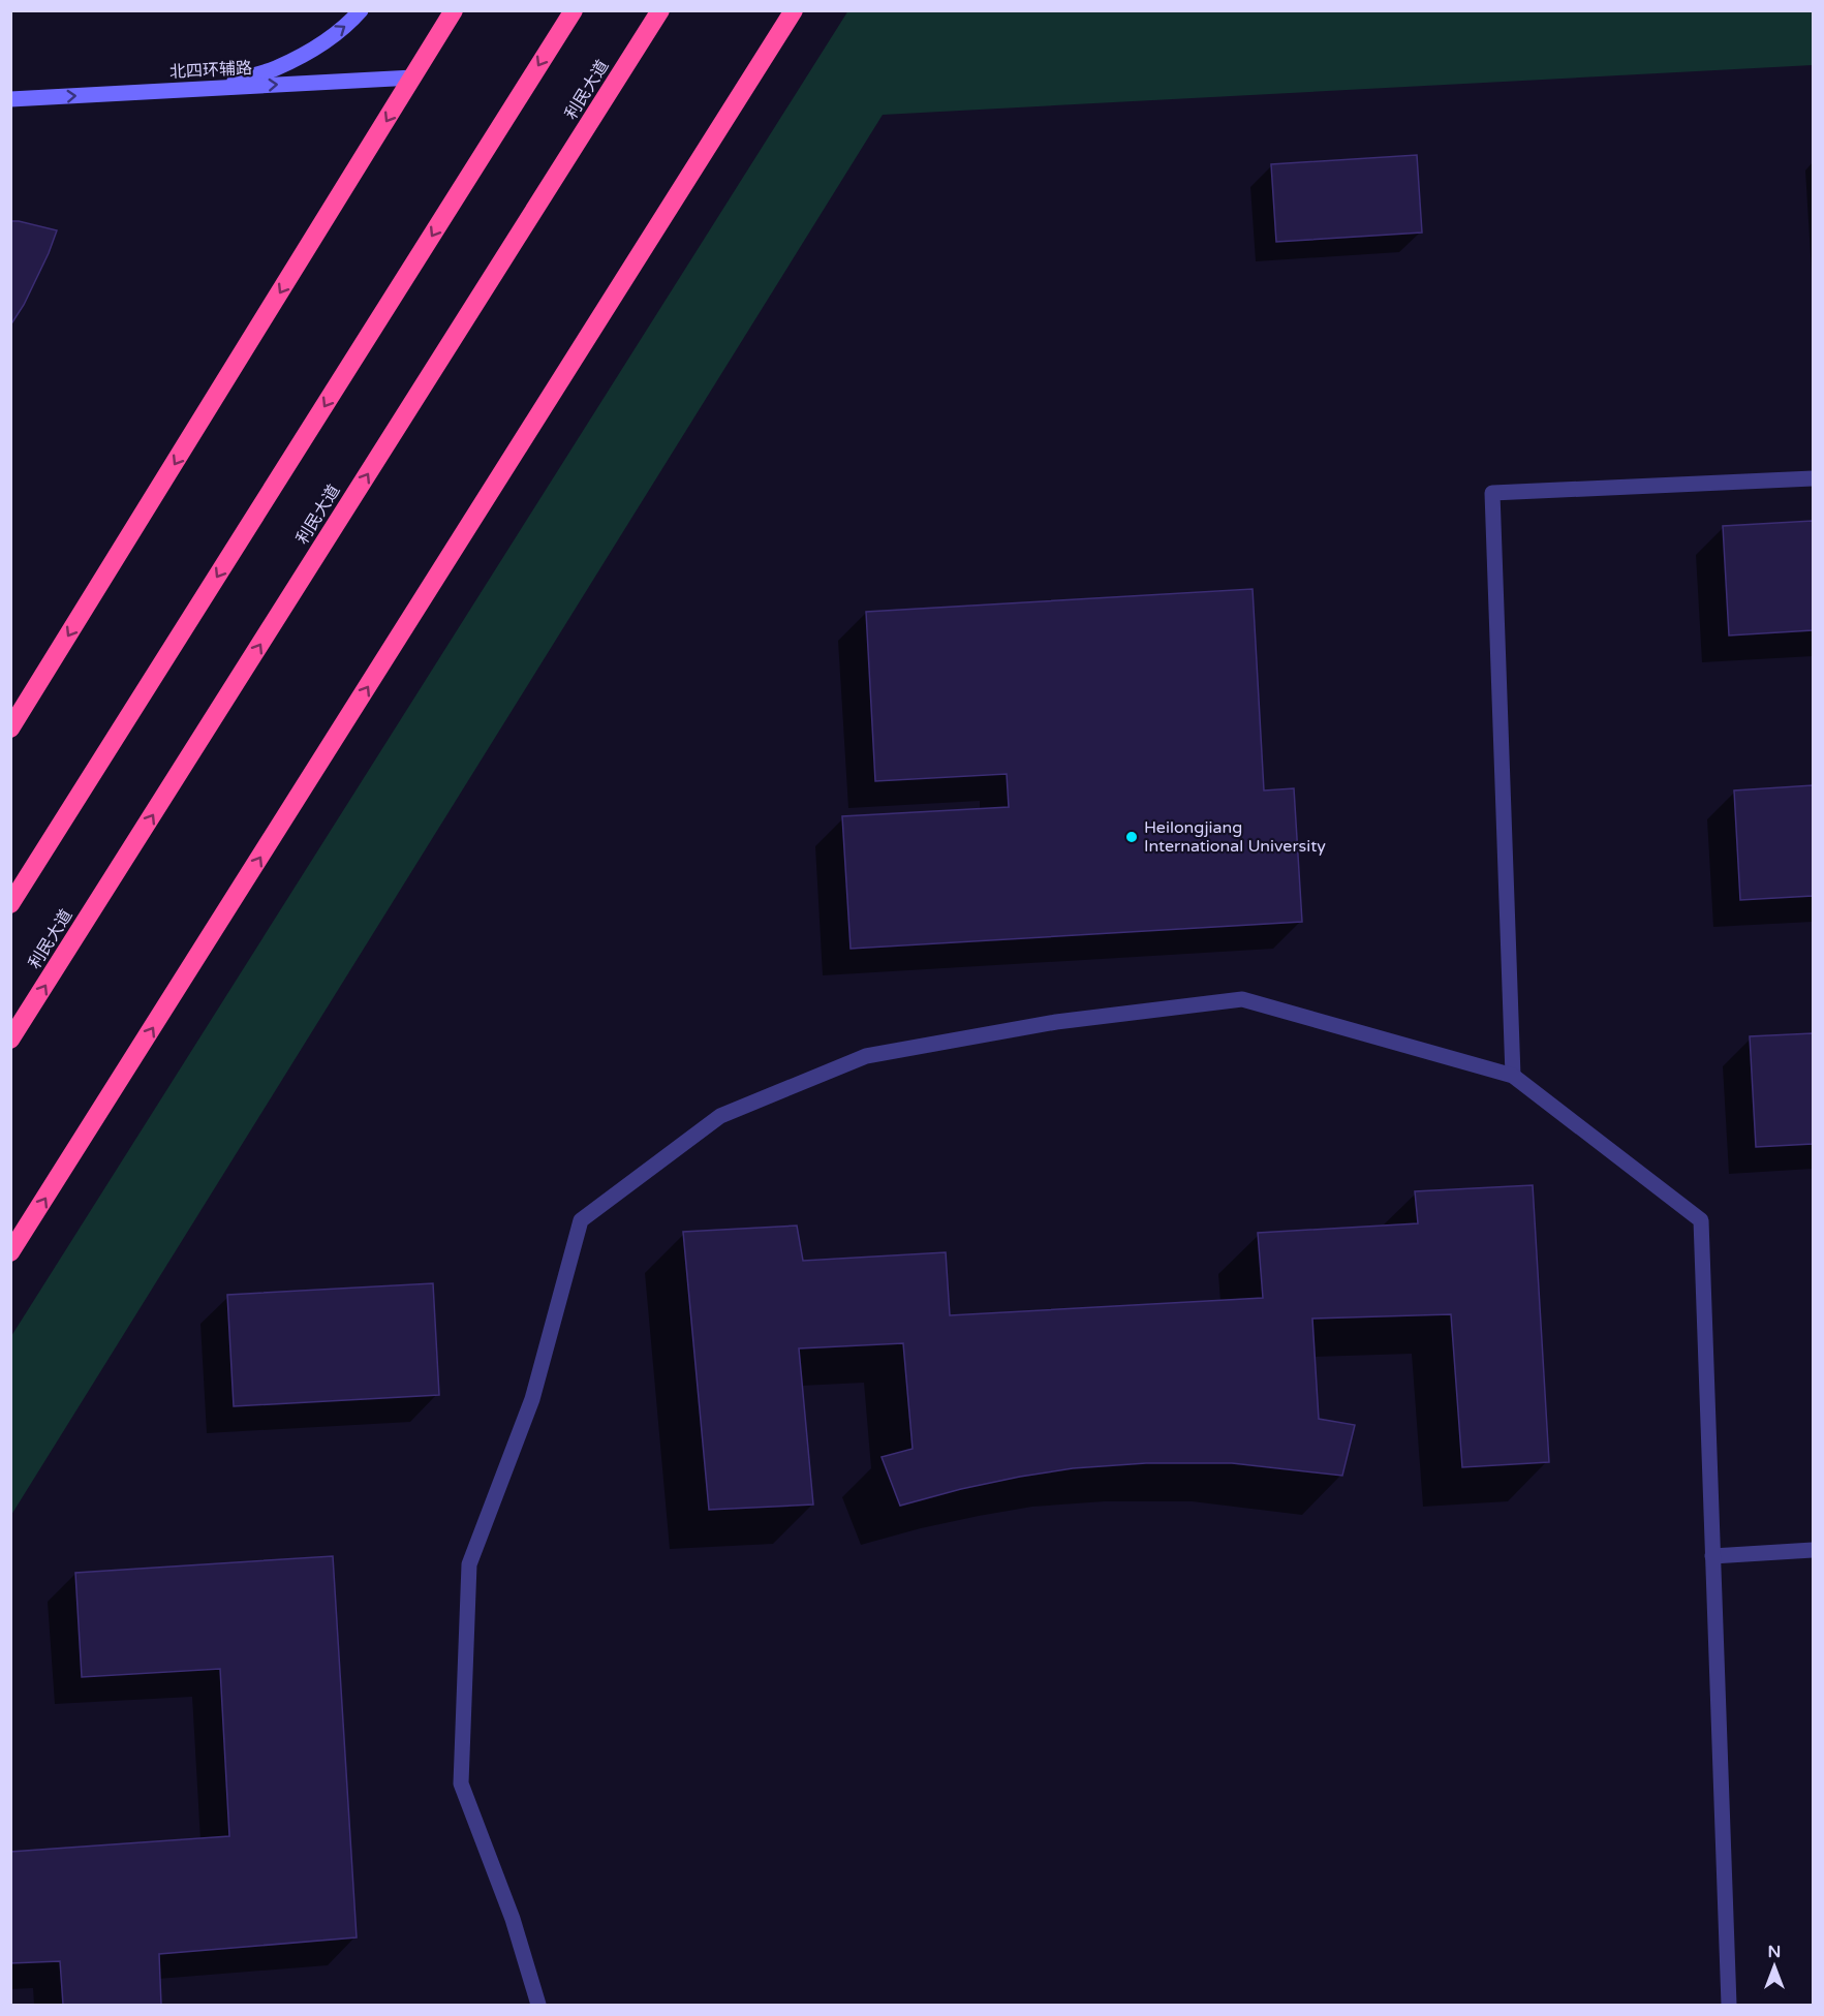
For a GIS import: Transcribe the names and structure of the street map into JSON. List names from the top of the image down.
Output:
{
  "streets": {
    "highway": ["利民大道"],
    "main road": ["北四环辅路"]
  },
  "places": ["Heilongjiang International University"],
  "north": "top"
}
